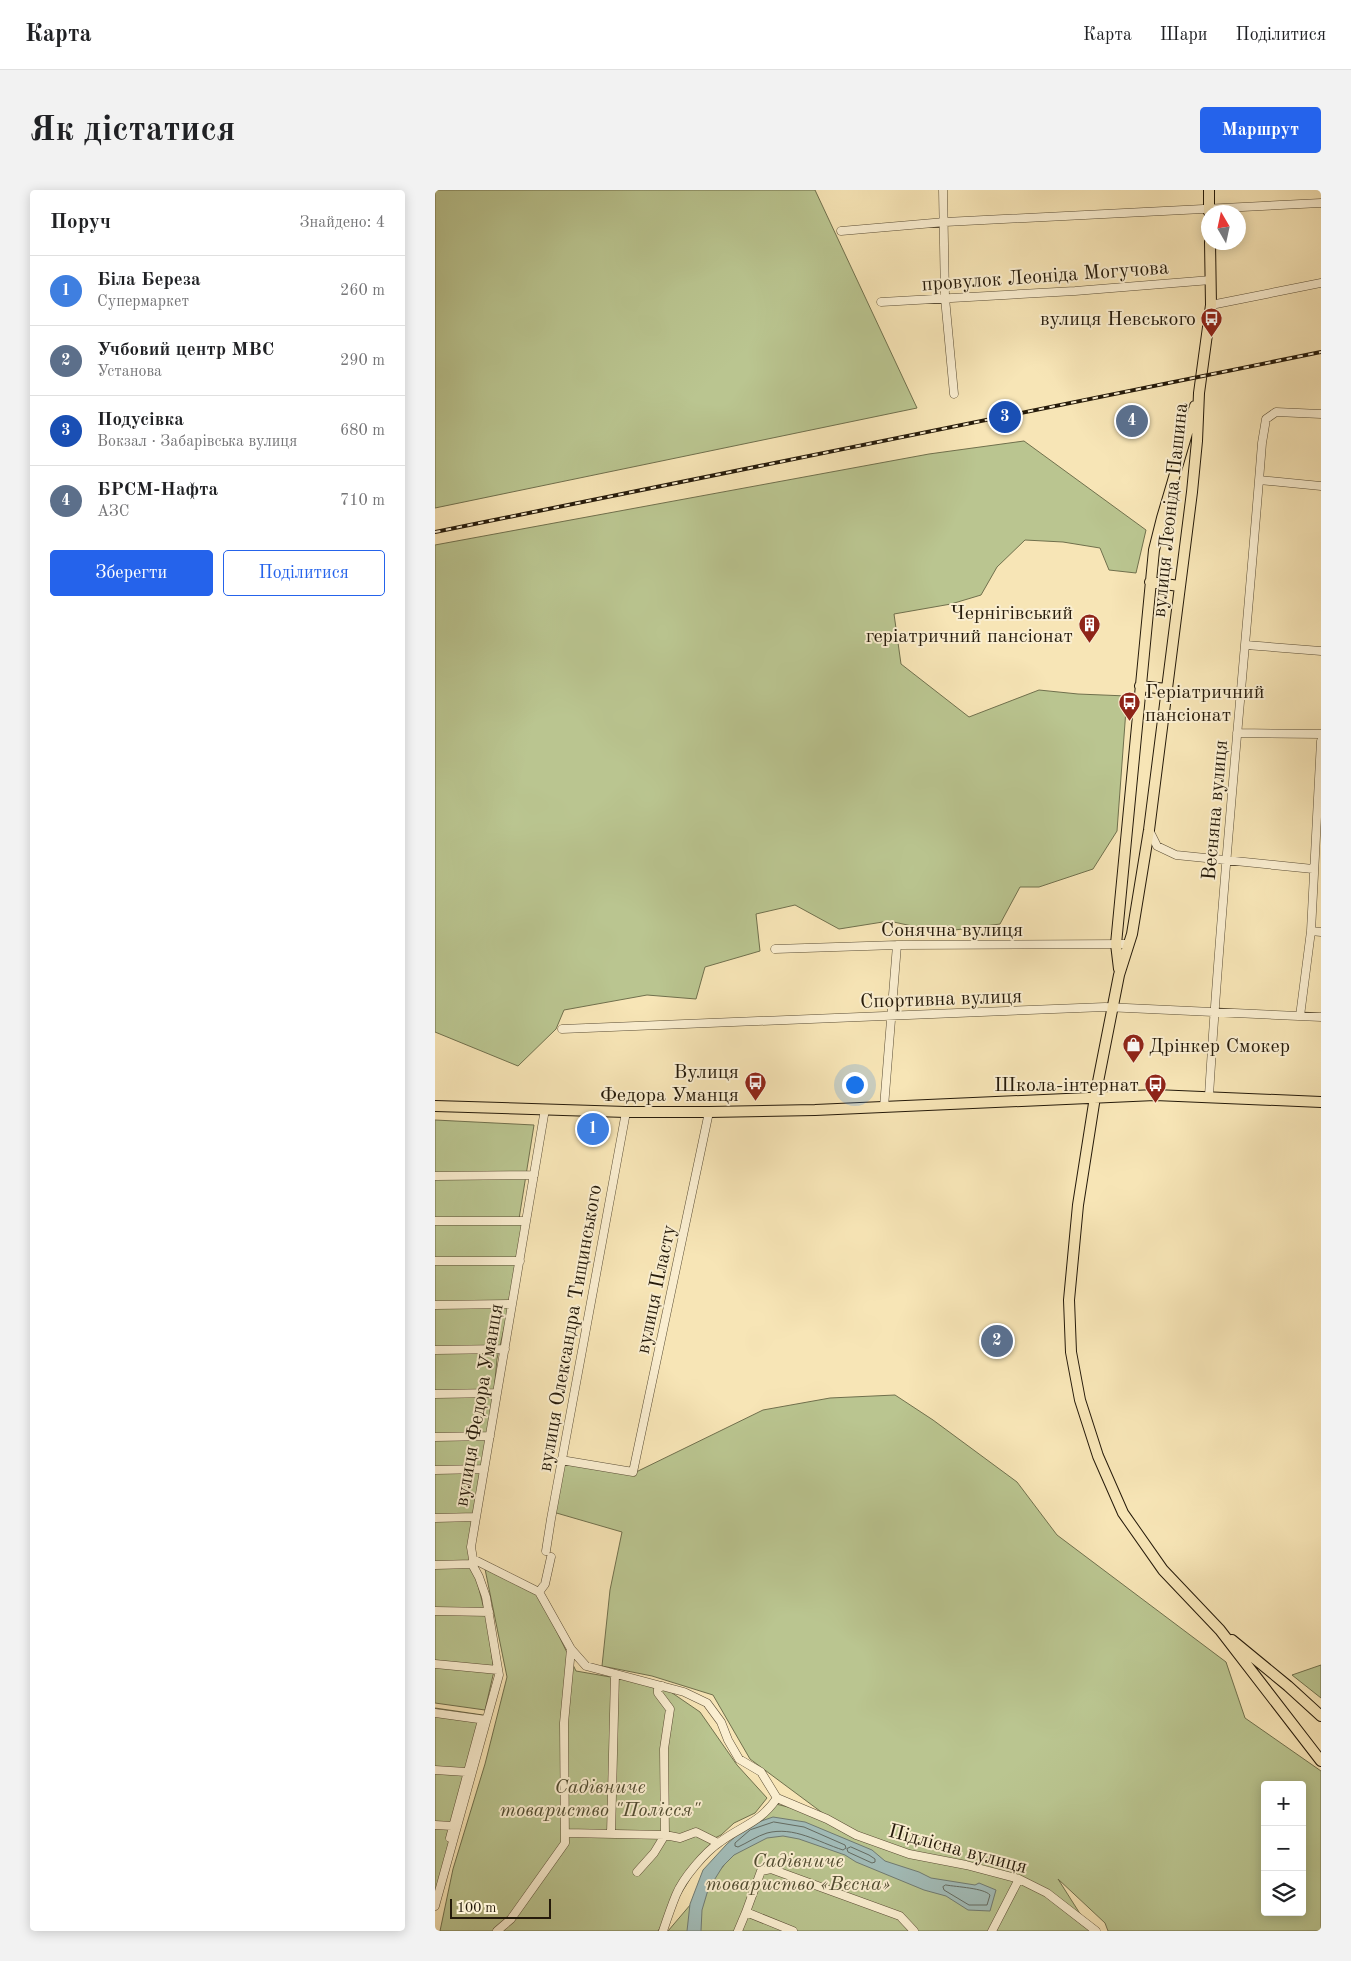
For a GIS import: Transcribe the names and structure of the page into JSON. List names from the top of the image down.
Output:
{
  "streets": {
    "main road": ["вулиця Леоніда Пашина"],
    "street": [
      "провулок Леоніда Могучова",
      "Весняна вулиця",
      "Сонячна вулиця",
      "Спортивна вулиця",
      "вулиця Пласту",
      "вулиця Олександра Тищинського",
      "вулиця Федора Уманця",
      "Підлісна вулиця"
    ]
  },
  "crossings": [
    ["вулиця Леоніда Пашина", "Сонячна вулиця"],
    ["Весняна вулиця", "Спортивна вулиця"],
    ["вулиця Пласту", "вулиця Олександра Тищинського"]
  ],
  "parks": ["Садівниче товариство \"Полісся\"", "Садівниче товариство «Весна»"],
  "places": {
    "bus stop": [
      "вулиця Невського",
      "Геріатричний пансіонат",
      "Вулиця Федора Уманця",
      "Школа-інтернат"
    ],
    "building": ["Чернігівський геріатричний пансіонат"],
    "shop": ["Дрінкер Смокер"]
  },
  "scale_bar": "100 m",
  "north": "top",
  "page": {
    "header": "Карта",
    "nav": ["Карта", "Шари", "Поділитися"],
    "buttons": [
      "Маршрут",
      ["Зберегти", "Поділитися"]
    ],
    "title": "Як дістатися",
    "heading": ["Поруч", "Знайдено: 4"],
    "list": [
      {
        "mark": "1",
        "name": "Біла Береза",
        "note": "Супермаркет",
        "value": "260 m"
      },
      {
        "mark": "2",
        "name": "Учбовий центр МВС",
        "note": "Установа",
        "value": "290 m"
      },
      {
        "mark": "3",
        "name": "Подусівка",
        "note": "Вокзал · Забарівська вулиця",
        "value": "680 m"
      },
      {
        "mark": "4",
        "name": "БРСМ-Нафта",
        "note": "АЗС",
        "value": "710 m"
      }
    ],
    "pins": [
      "3",
      "4",
      "1",
      "2"
    ],
    "map_buttons": ["+", "−"],
    "scale": "100 m"
  }
}
